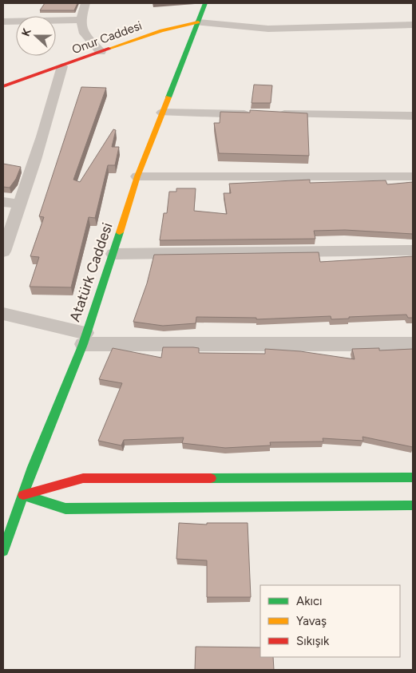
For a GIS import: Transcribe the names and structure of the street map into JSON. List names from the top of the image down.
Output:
{
  "streets": {
    "main road": ["Onur Caddesi", "Atatürk Caddesi"]
  },
  "crossings": [
    ["Onur Caddesi", "Atatürk Caddesi"]
  ],
  "legend": ["Akıcı", "Yavaş", "Sıkışık"],
  "north": "left"
}
